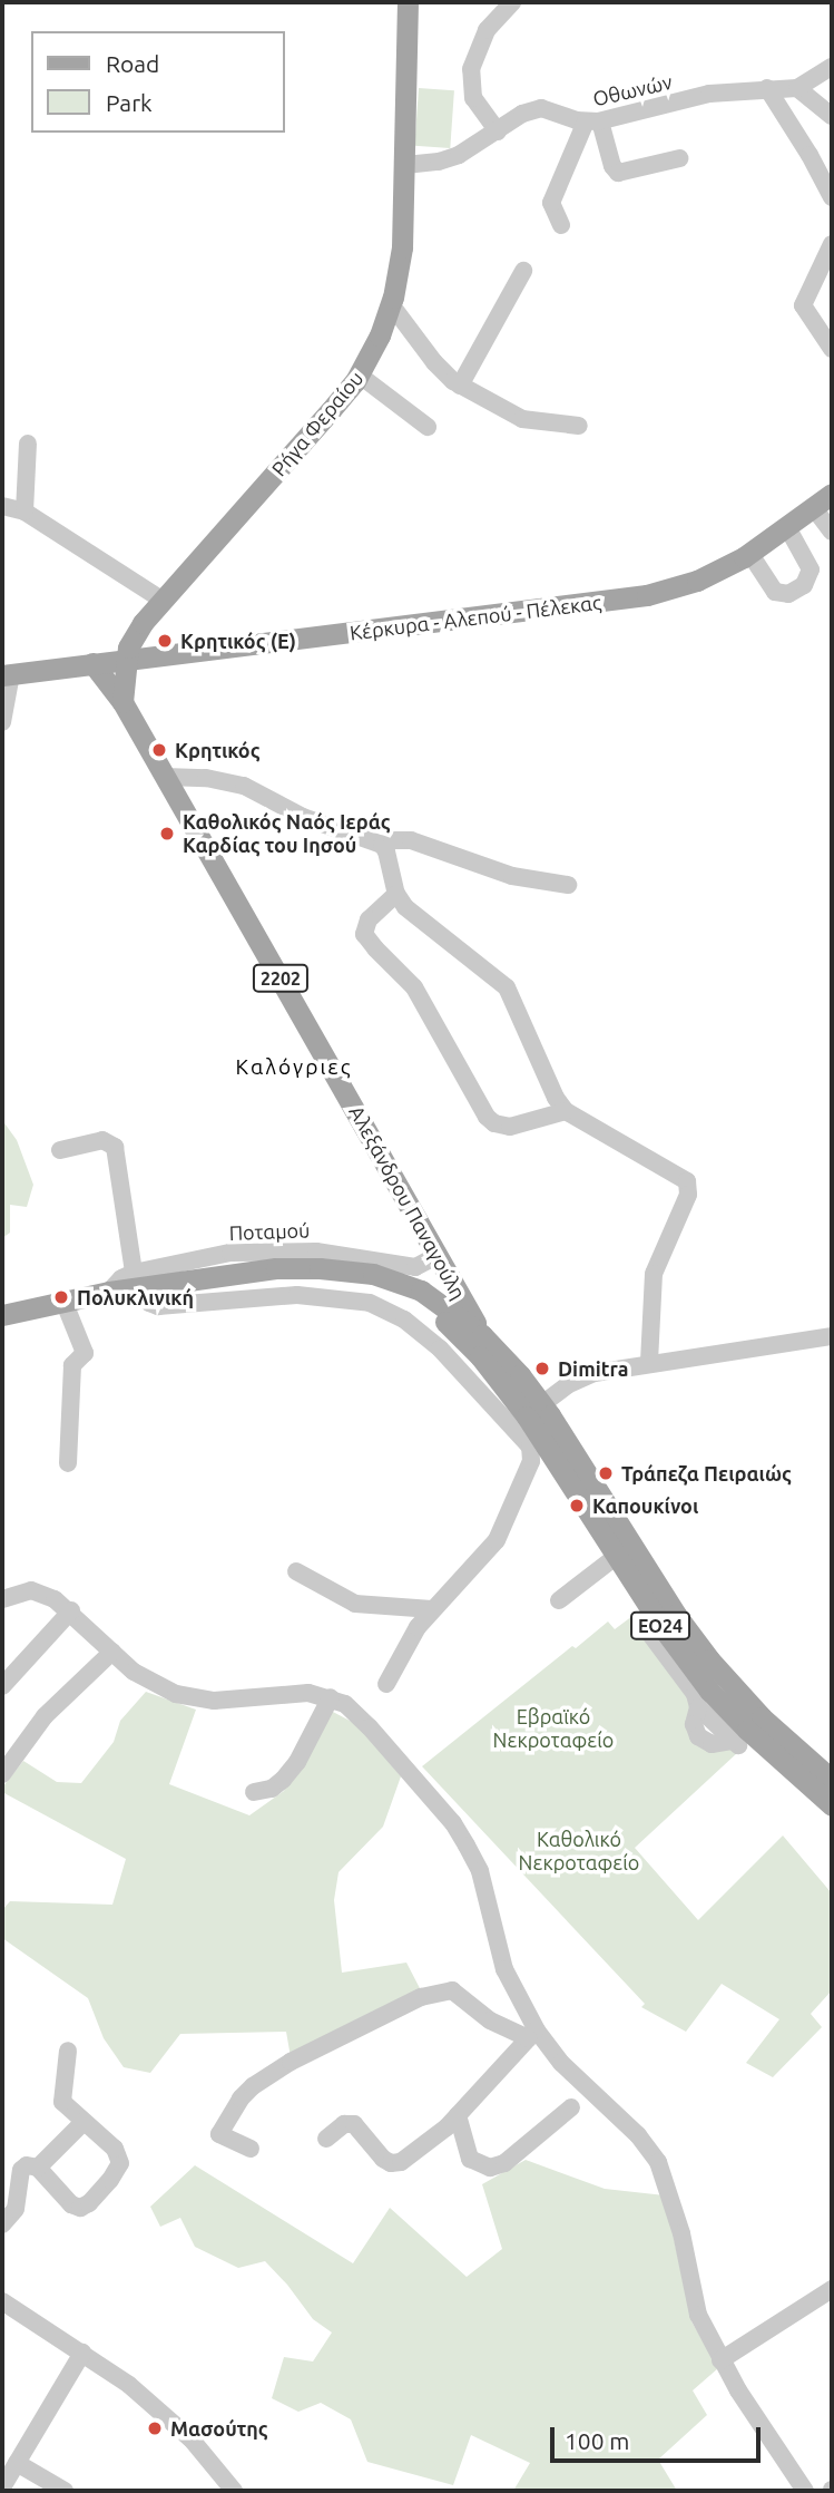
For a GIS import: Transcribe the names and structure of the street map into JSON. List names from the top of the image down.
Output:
{
  "streets": {
    "main road": [
      "Ρήγα Φεραίου",
      "Κέρκυρα - Αλεπού - Πέλεκας",
      "2202",
      "Αλεξάνδρου Παναγούλη",
      "ΕΟ24"
    ],
    "street": ["Οθωνών", "Ποταμού"]
  },
  "crossings": [
    ["Οθωνών", "Ρήγα Φεραίου"],
    ["Ρήγα Φεραίου", "Κέρκυρα - Αλεπού - Πέλεκας"],
    ["Κέρκυρα - Αλεπού - Πέλεκας", "2202"],
    ["2202", "Αλεξάνδρου Παναγούλη"],
    ["Αλεξάνδρου Παναγούλη", "Ποταμού"],
    ["Αλεξάνδρου Παναγούλη", "ΕΟ24"],
    ["Ποταμού", "ΕΟ24"]
  ],
  "districts": ["Καλόγριες"],
  "parks": ["Εβραϊκό Νεκροταφείο", "Καθολικό Νεκροταφείο"],
  "places": [
    "Κρητικός (E)",
    "Κρητικός",
    "Καθολικός Ναός Ιεράς Καρδίας του Ιησού",
    "Πολυκλινική",
    "Dimitra",
    "Τράπεζα Πειραιώς",
    "Καπουκίνοι",
    "Μασούτης"
  ],
  "legend": ["Road", "Park"],
  "scale_bar": "100 m"
}
